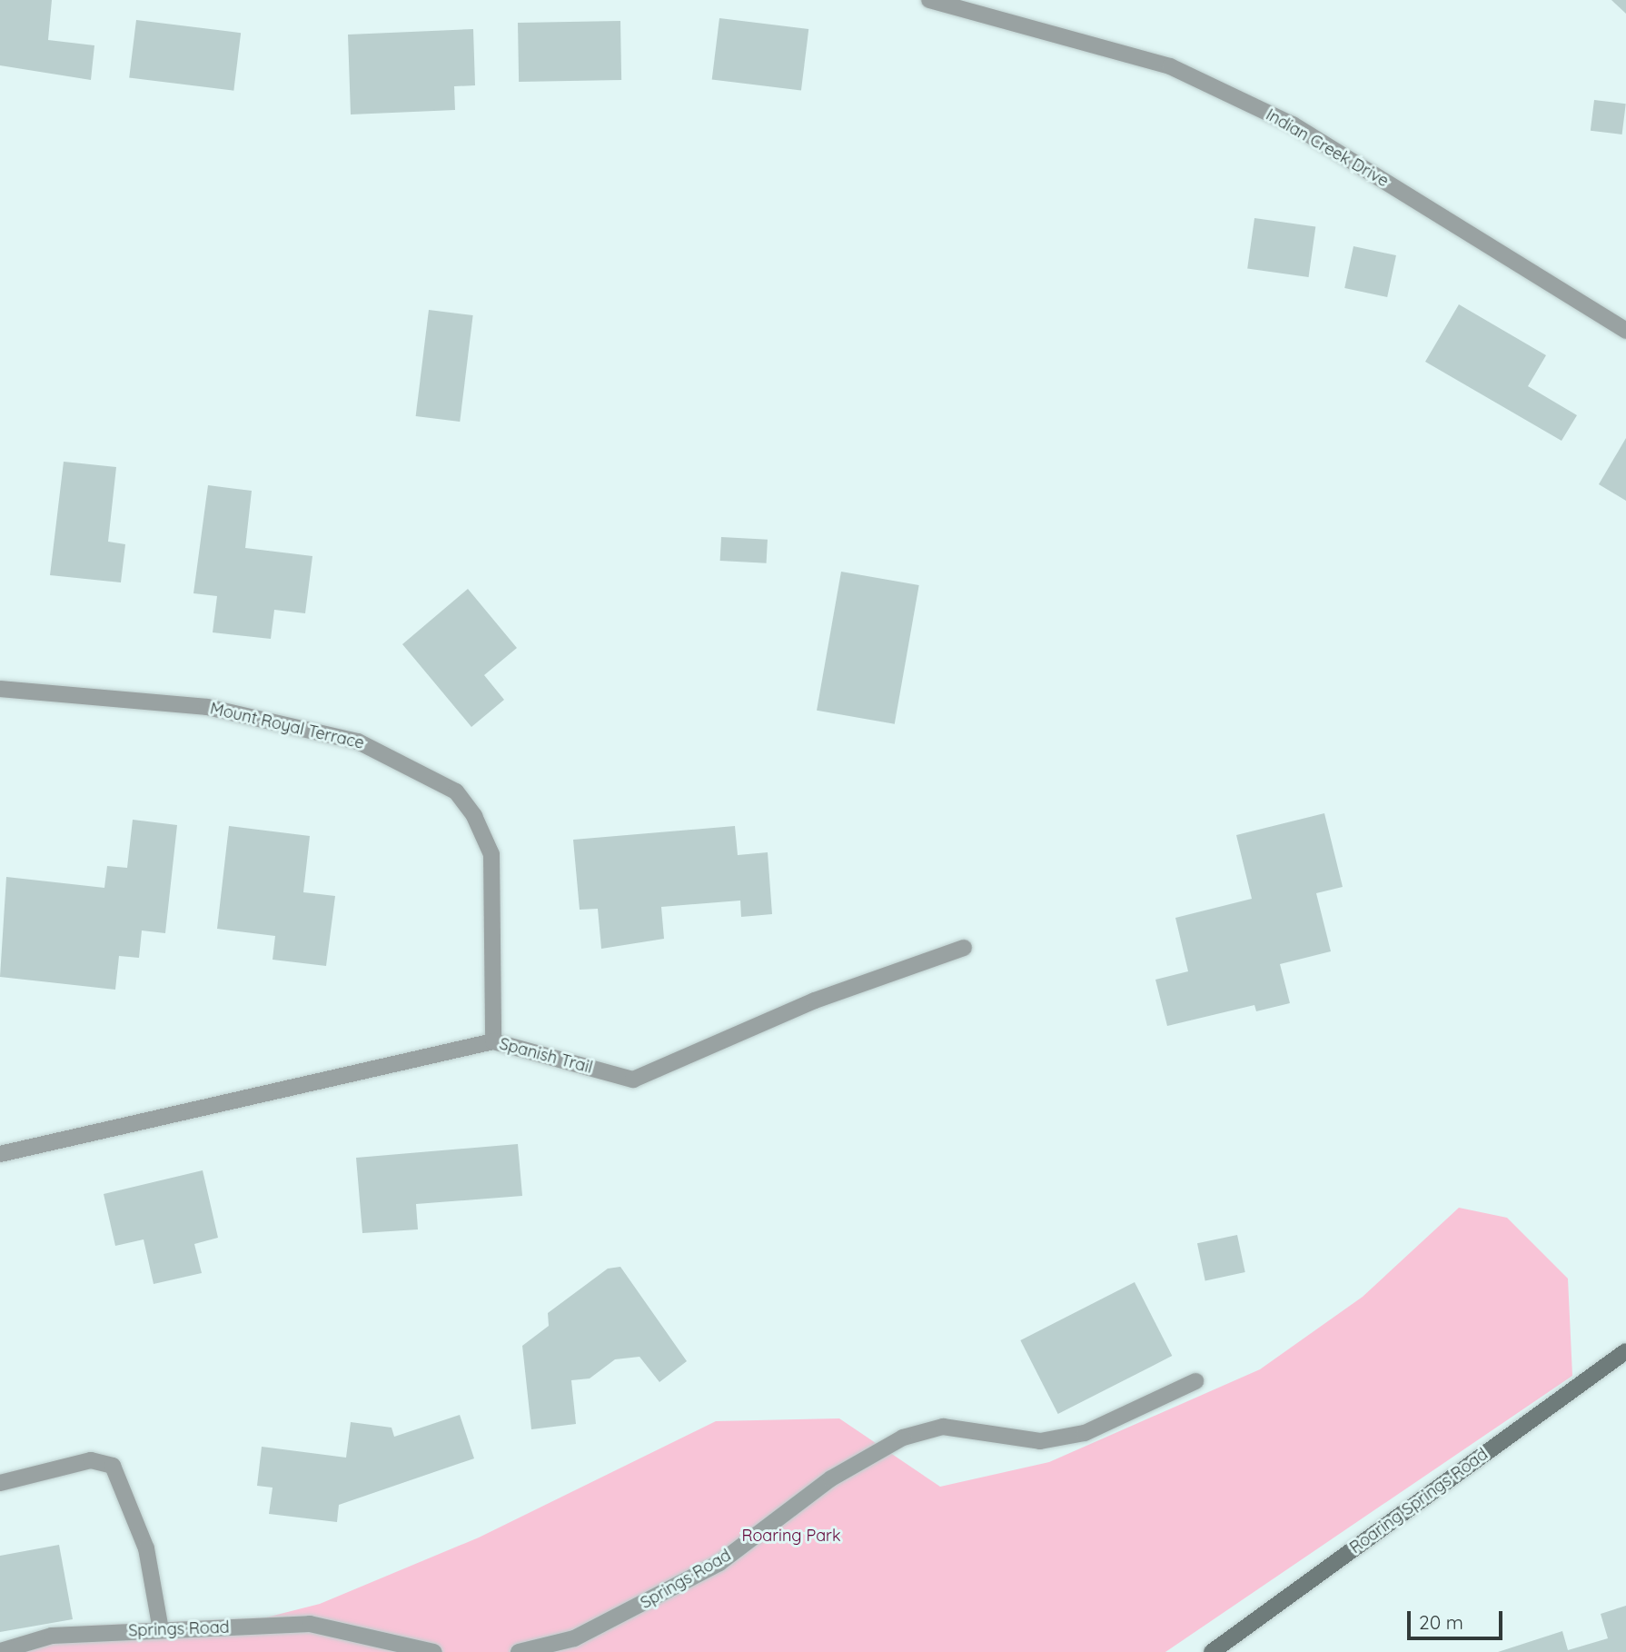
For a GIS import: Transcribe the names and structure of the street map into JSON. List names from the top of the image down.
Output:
{
  "streets": {
    "street": [
      "Indian Creek Drive",
      "Mount Royal Terrace",
      "Spanish Trail",
      "Roaring Springs Road",
      "Springs Road"
    ]
  },
  "crossings": [
    ["Mount Royal Terrace", "Spanish Trail"]
  ],
  "parks": ["Roaring Park"],
  "scale_bar": "20 m"
}
